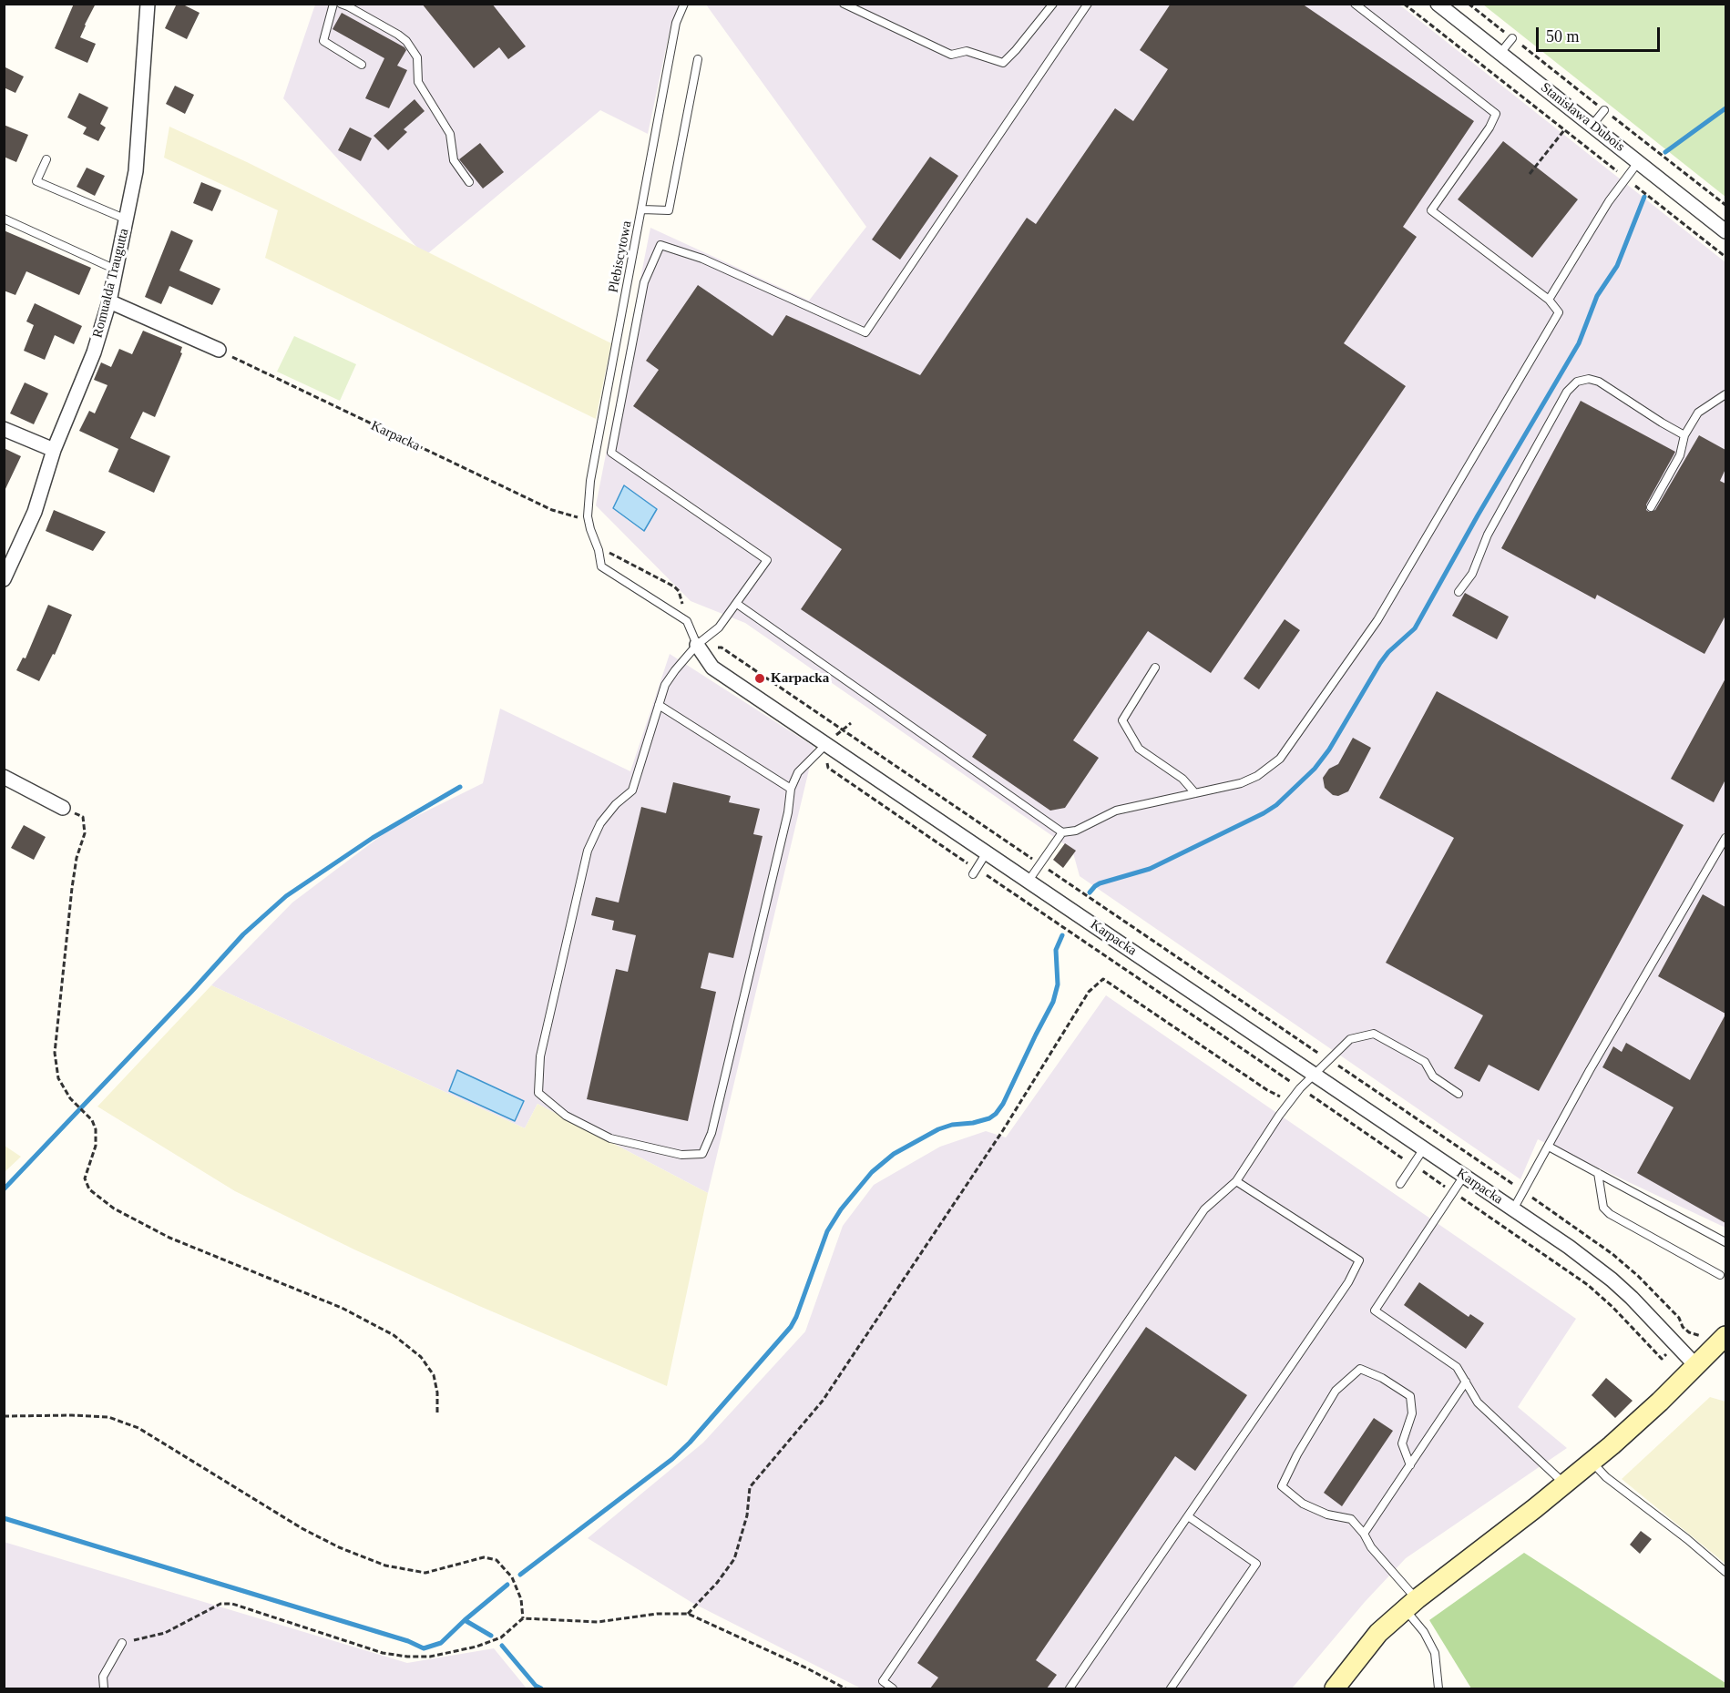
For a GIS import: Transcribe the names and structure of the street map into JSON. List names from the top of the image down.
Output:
{
  "streets": {
    "street": ["Stanisława Dubois", "Romualda Traugutta", "Karpacka"],
    "lane": ["Plebiscytowa"]
  },
  "crossings": [
    ["Plebiscytowa", "Karpacka"]
  ],
  "places": ["Karpacka"],
  "scale_bar": "50 m"
}
